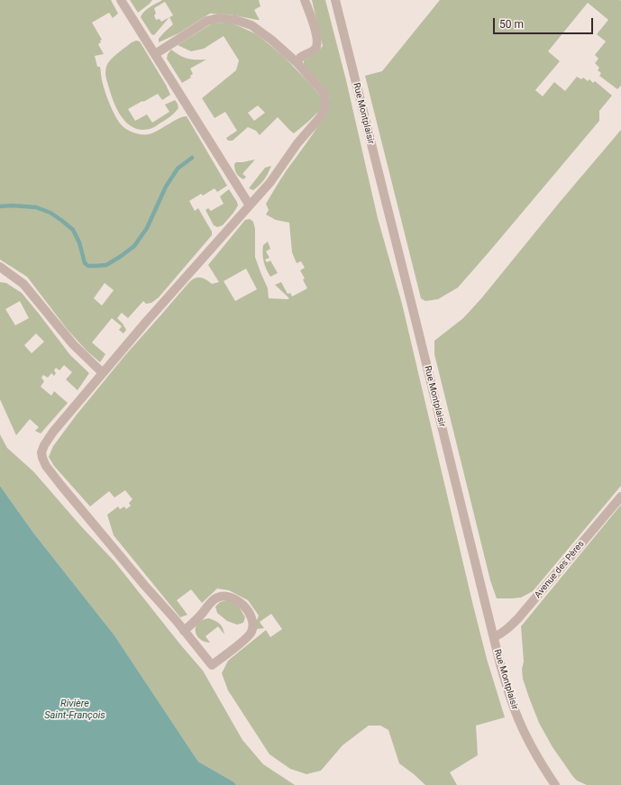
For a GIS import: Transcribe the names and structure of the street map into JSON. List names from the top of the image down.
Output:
{
  "streets": {
    "street": ["Rue Montplaisir", "Avenue des Pères"]
  },
  "crossings": [
    ["Rue Montplaisir", "Avenue des Pères"]
  ],
  "water": ["Rivière Saint-François"],
  "scale_bar": "50 m"
}
